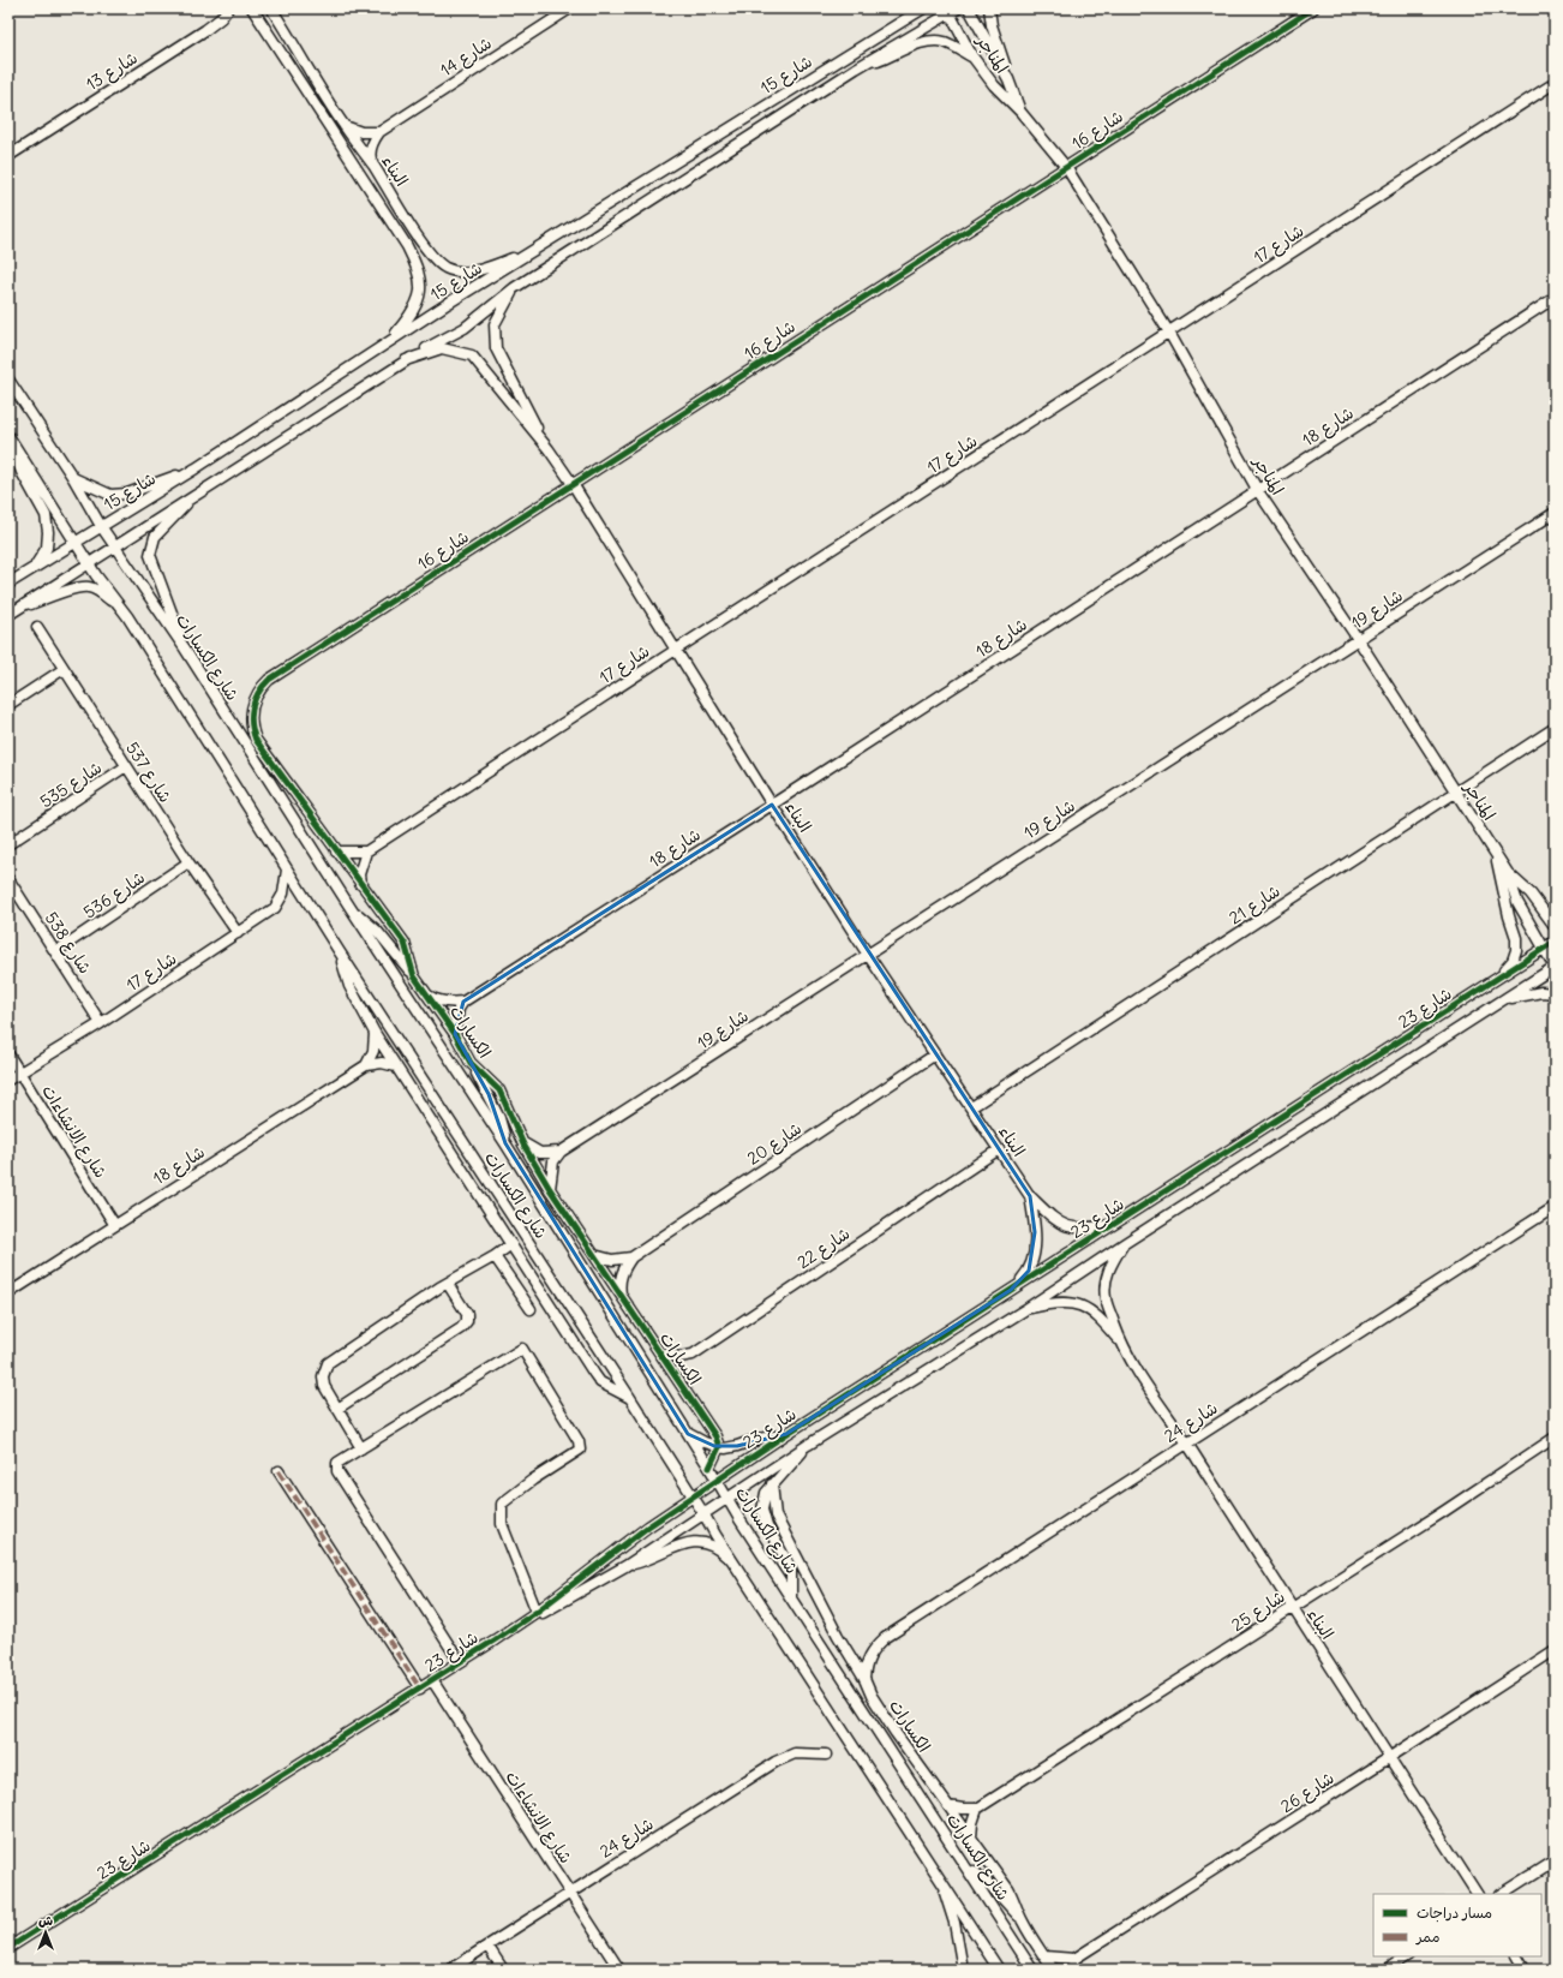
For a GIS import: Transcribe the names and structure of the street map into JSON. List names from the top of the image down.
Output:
{
  "streets": {
    "street": [
      "المناجر",
      "شارع 14",
      "شارع 13",
      "شارع 15",
      "شارع 16",
      "البناء",
      "شارع 17",
      "شارع 18",
      "شارع 19",
      "شارع الكسارات",
      "شارع 537",
      "شارع 535",
      "شارع 536",
      "شارع 21",
      "شارع 538",
      "شارع 23",
      "الكسارات",
      "شارع الانشاءات",
      "شارع 20",
      "شارع 22",
      "شارع 24",
      "شارع 25",
      "شارع 26"
    ]
  },
  "crossings": [
    ["المناجر", "شارع 15"],
    ["المناجر", "شارع 16"],
    ["المناجر", "شارع 17"],
    ["المناجر", "شارع 18"],
    ["المناجر", "شارع 19"],
    ["المناجر", "شارع 21"],
    ["المناجر", "شارع 23"],
    ["شارع 15", "البناء"],
    ["شارع 15", "شارع الكسارات"],
    ["شارع 16", "البناء"],
    ["شارع 16", "الكسارات"],
    ["البناء", "شارع 17"],
    ["البناء", "شارع 18"],
    ["البناء", "شارع 19"],
    ["البناء", "شارع 21"],
    ["البناء", "شارع 23"],
    ["البناء", "شارع 20"],
    ["البناء", "شارع 22"],
    ["البناء", "شارع 24"],
    ["البناء", "شارع 25"],
    ["البناء", "شارع 26"],
    ["شارع 17", "شارع الكسارات"],
    ["شارع 17", "شارع 537"],
    ["شارع 17", "شارع 538"],
    ["شارع 17", "شارع الانشاءات"],
    ["شارع 18", "شارع الانشاءات"],
    ["شارع الكسارات", "شارع 23"],
    ["شارع 537", "شارع 535"],
    ["شارع 537", "شارع 536"],
    ["شارع 536", "شارع 538"],
    ["شارع 23", "شارع الانشاءات"],
    ["الكسارات", "شارع 20"],
    ["الكسارات", "شارع 22"],
    ["الكسارات", "شارع 24"],
    ["شارع الانشاءات", "شارع 24"]
  ],
  "legend": ["مسار دراجات", "ممر"],
  "north": "top"
}
